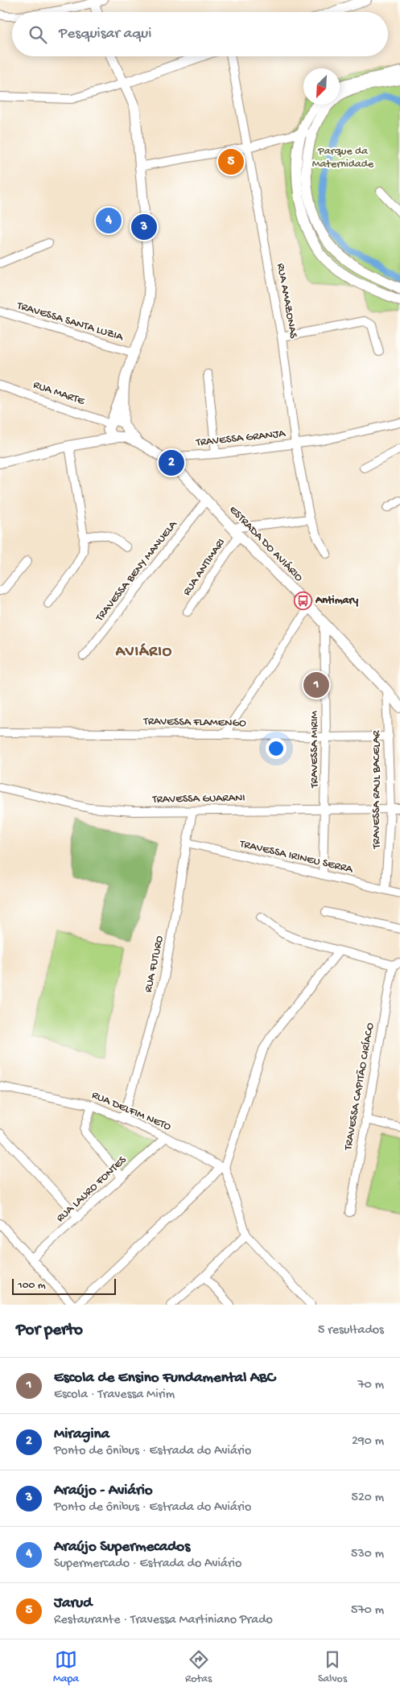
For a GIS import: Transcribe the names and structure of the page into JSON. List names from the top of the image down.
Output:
{
  "streets": {
    "street": [
      "RUA AMAZONAS",
      "TRAVESSA SANTA LUZIA",
      "RUA MARTE",
      "TRAVESSA GRANJA",
      "ESTRADA DO AVIÁRIO",
      "RUA ANTIMARI",
      "TRAVESSA BENY MANUELA",
      "TRAVESSA FLAMENGO",
      "TRAVESSA MIRIM",
      "TRAVESSA RAUL BACELAR",
      "TRAVESSA GUARANI",
      "TRAVESSA IRINEU SERRA",
      "RUA FUTURO",
      "TRAVESSA CAPITÃO CIRÍACO",
      "RUA DELFIM NETO",
      "RUA LAURO FONTES"
    ]
  },
  "crossings": [
    ["RUA AMAZONAS", "TRAVESSA GRANJA"],
    ["RUA AMAZONAS", "RUA ANTIMARI"],
    ["RUA MARTE", "ESTRADA DO AVIÁRIO"],
    ["TRAVESSA GRANJA", "ESTRADA DO AVIÁRIO"],
    ["ESTRADA DO AVIÁRIO", "RUA ANTIMARI"],
    ["ESTRADA DO AVIÁRIO", "TRAVESSA BENY MANUELA"],
    ["ESTRADA DO AVIÁRIO", "TRAVESSA MIRIM"],
    ["ESTRADA DO AVIÁRIO", "TRAVESSA RAUL BACELAR"],
    ["TRAVESSA FLAMENGO", "TRAVESSA MIRIM"],
    ["TRAVESSA FLAMENGO", "TRAVESSA RAUL BACELAR"],
    ["TRAVESSA MIRIM", "TRAVESSA GUARANI"],
    ["TRAVESSA MIRIM", "TRAVESSA IRINEU SERRA"],
    ["TRAVESSA RAUL BACELAR", "TRAVESSA GUARANI"],
    ["TRAVESSA RAUL BACELAR", "TRAVESSA IRINEU SERRA"],
    ["TRAVESSA GUARANI", "RUA FUTURO"],
    ["TRAVESSA IRINEU SERRA", "RUA FUTURO"],
    ["RUA FUTURO", "RUA DELFIM NETO"],
    ["RUA DELFIM NETO", "RUA LAURO FONTES"]
  ],
  "districts": ["AVIÁRIO"],
  "parks": ["Parque da Maternidade"],
  "places": {
    "bus stop": ["Antimary"]
  },
  "scale_bar": "100 m",
  "north": "bottom left",
  "page": {
    "search": "Pesquisar aqui",
    "pins": [
      "5",
      "4",
      "3",
      "2",
      "1"
    ],
    "scale": "100 m",
    "heading": ["Por perto", "5 resultados"],
    "list": [
      {
        "mark": "1",
        "name": "Escola de Ensino Fundamental ABC",
        "note": "Escola · Travessa Mirim",
        "value": "70 m"
      },
      {
        "mark": "2",
        "name": "Miragina",
        "note": "Ponto de ônibus · Estrada do Aviário",
        "value": "290 m"
      },
      {
        "mark": "3",
        "name": "Araújo - Aviário",
        "note": "Ponto de ônibus · Estrada do Aviário",
        "value": "520 m"
      },
      {
        "mark": "4",
        "name": "Araújo Supermecados",
        "note": "Supermercado · Estrada do Aviário",
        "value": "530 m"
      },
      {
        "mark": "5",
        "name": "Jarud",
        "note": "Restaurante · Travessa Martiniano Prado",
        "value": "570 m"
      }
    ],
    "nav": ["Mapa", "Rotas", "Salvos"]
  }
}
